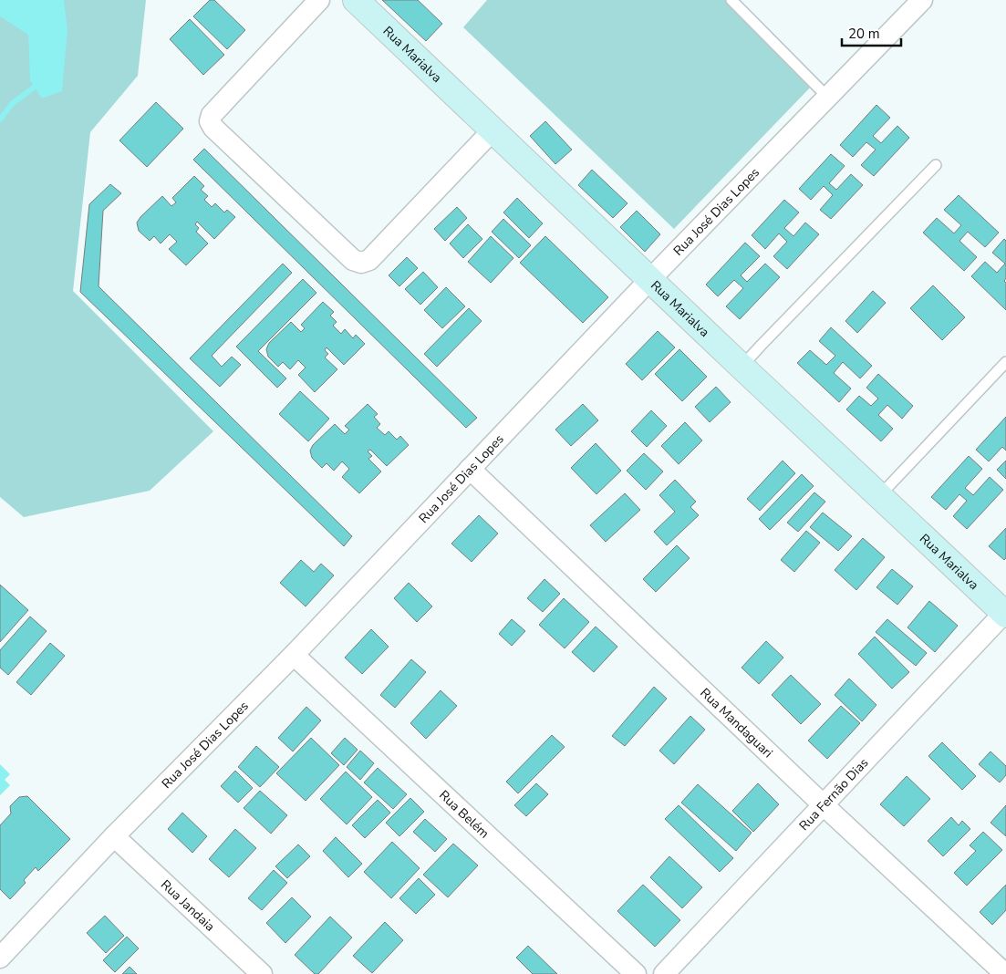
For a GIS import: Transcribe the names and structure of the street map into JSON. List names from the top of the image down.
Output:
{
  "streets": {
    "street": [
      "Rua Marialva",
      "Rua José Dias Lopes",
      "Rua Mandaguari",
      "Rua Fernão Dias",
      "Rua Belém",
      "Rua Jandaia"
    ]
  },
  "crossings": [
    ["Rua Marialva", "Rua José Dias Lopes"],
    ["Rua Marialva", "Rua Fernão Dias"],
    ["Rua José Dias Lopes", "Rua Mandaguari"],
    ["Rua José Dias Lopes", "Rua Belém"],
    ["Rua José Dias Lopes", "Rua Jandaia"],
    ["Rua Mandaguari", "Rua Fernão Dias"]
  ],
  "scale_bar": "20 m"
}
